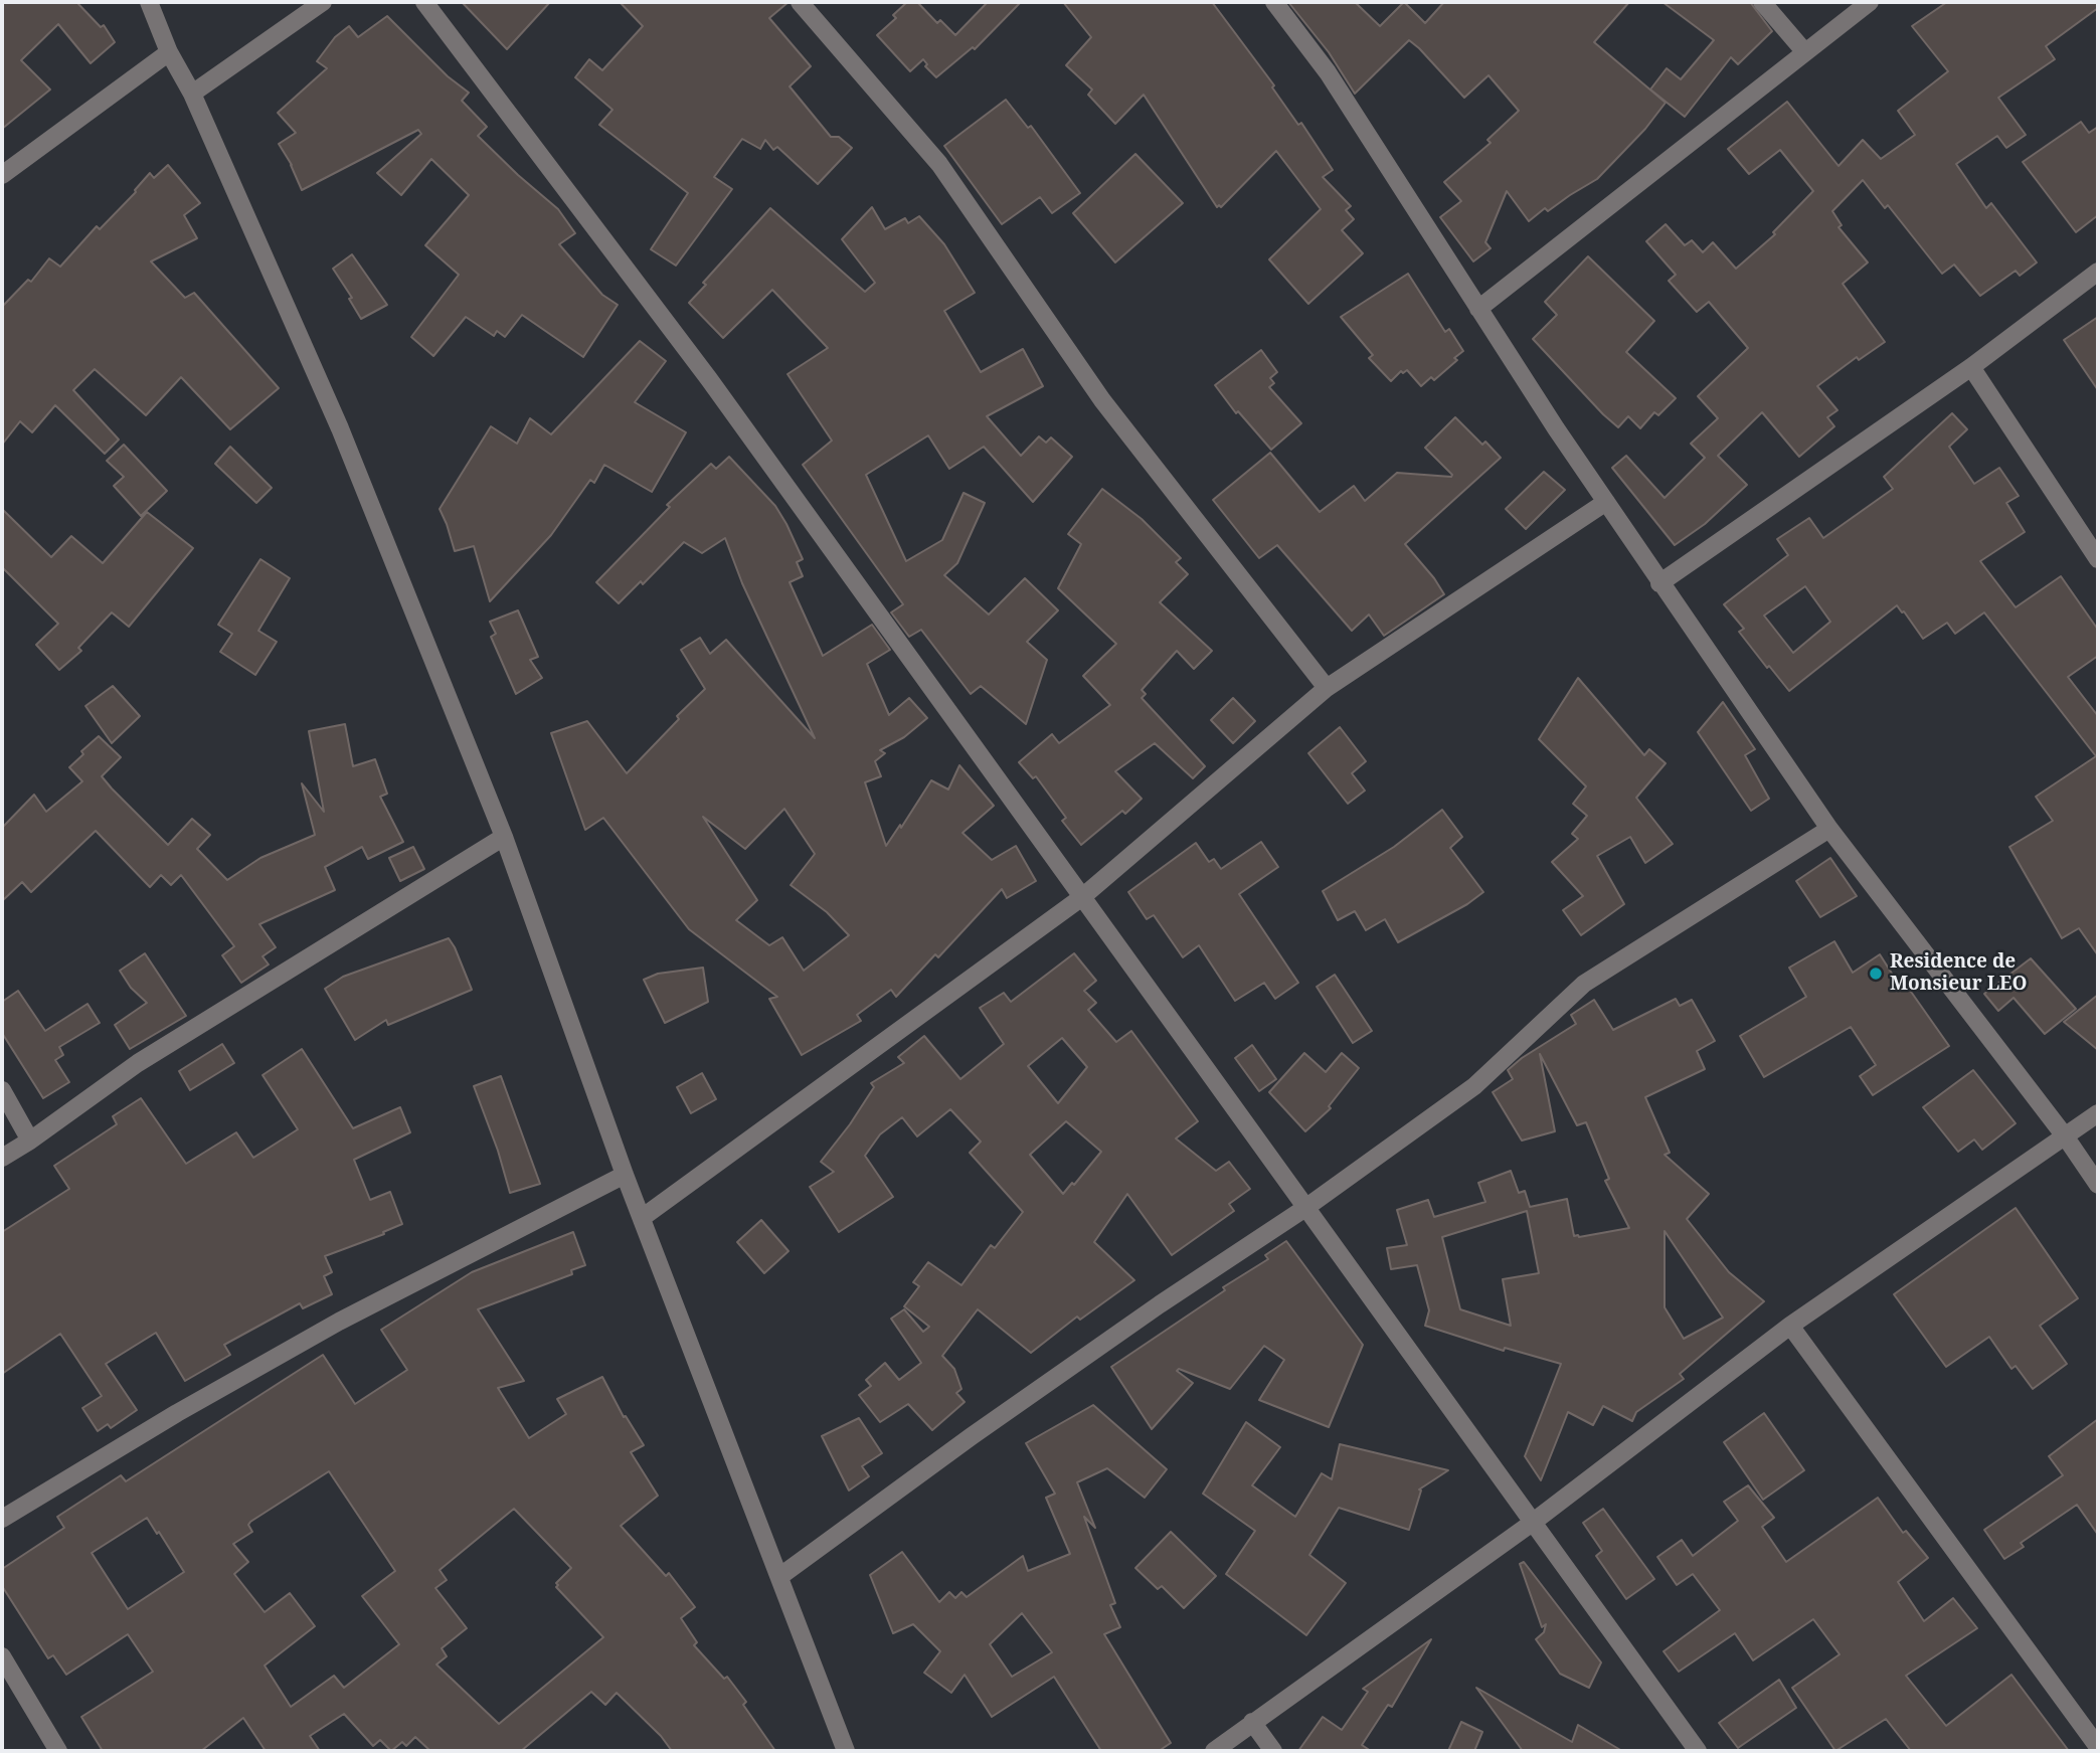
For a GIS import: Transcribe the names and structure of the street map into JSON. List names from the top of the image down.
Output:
{
  "places": ["Residence de Monsieur LEO"]
}
